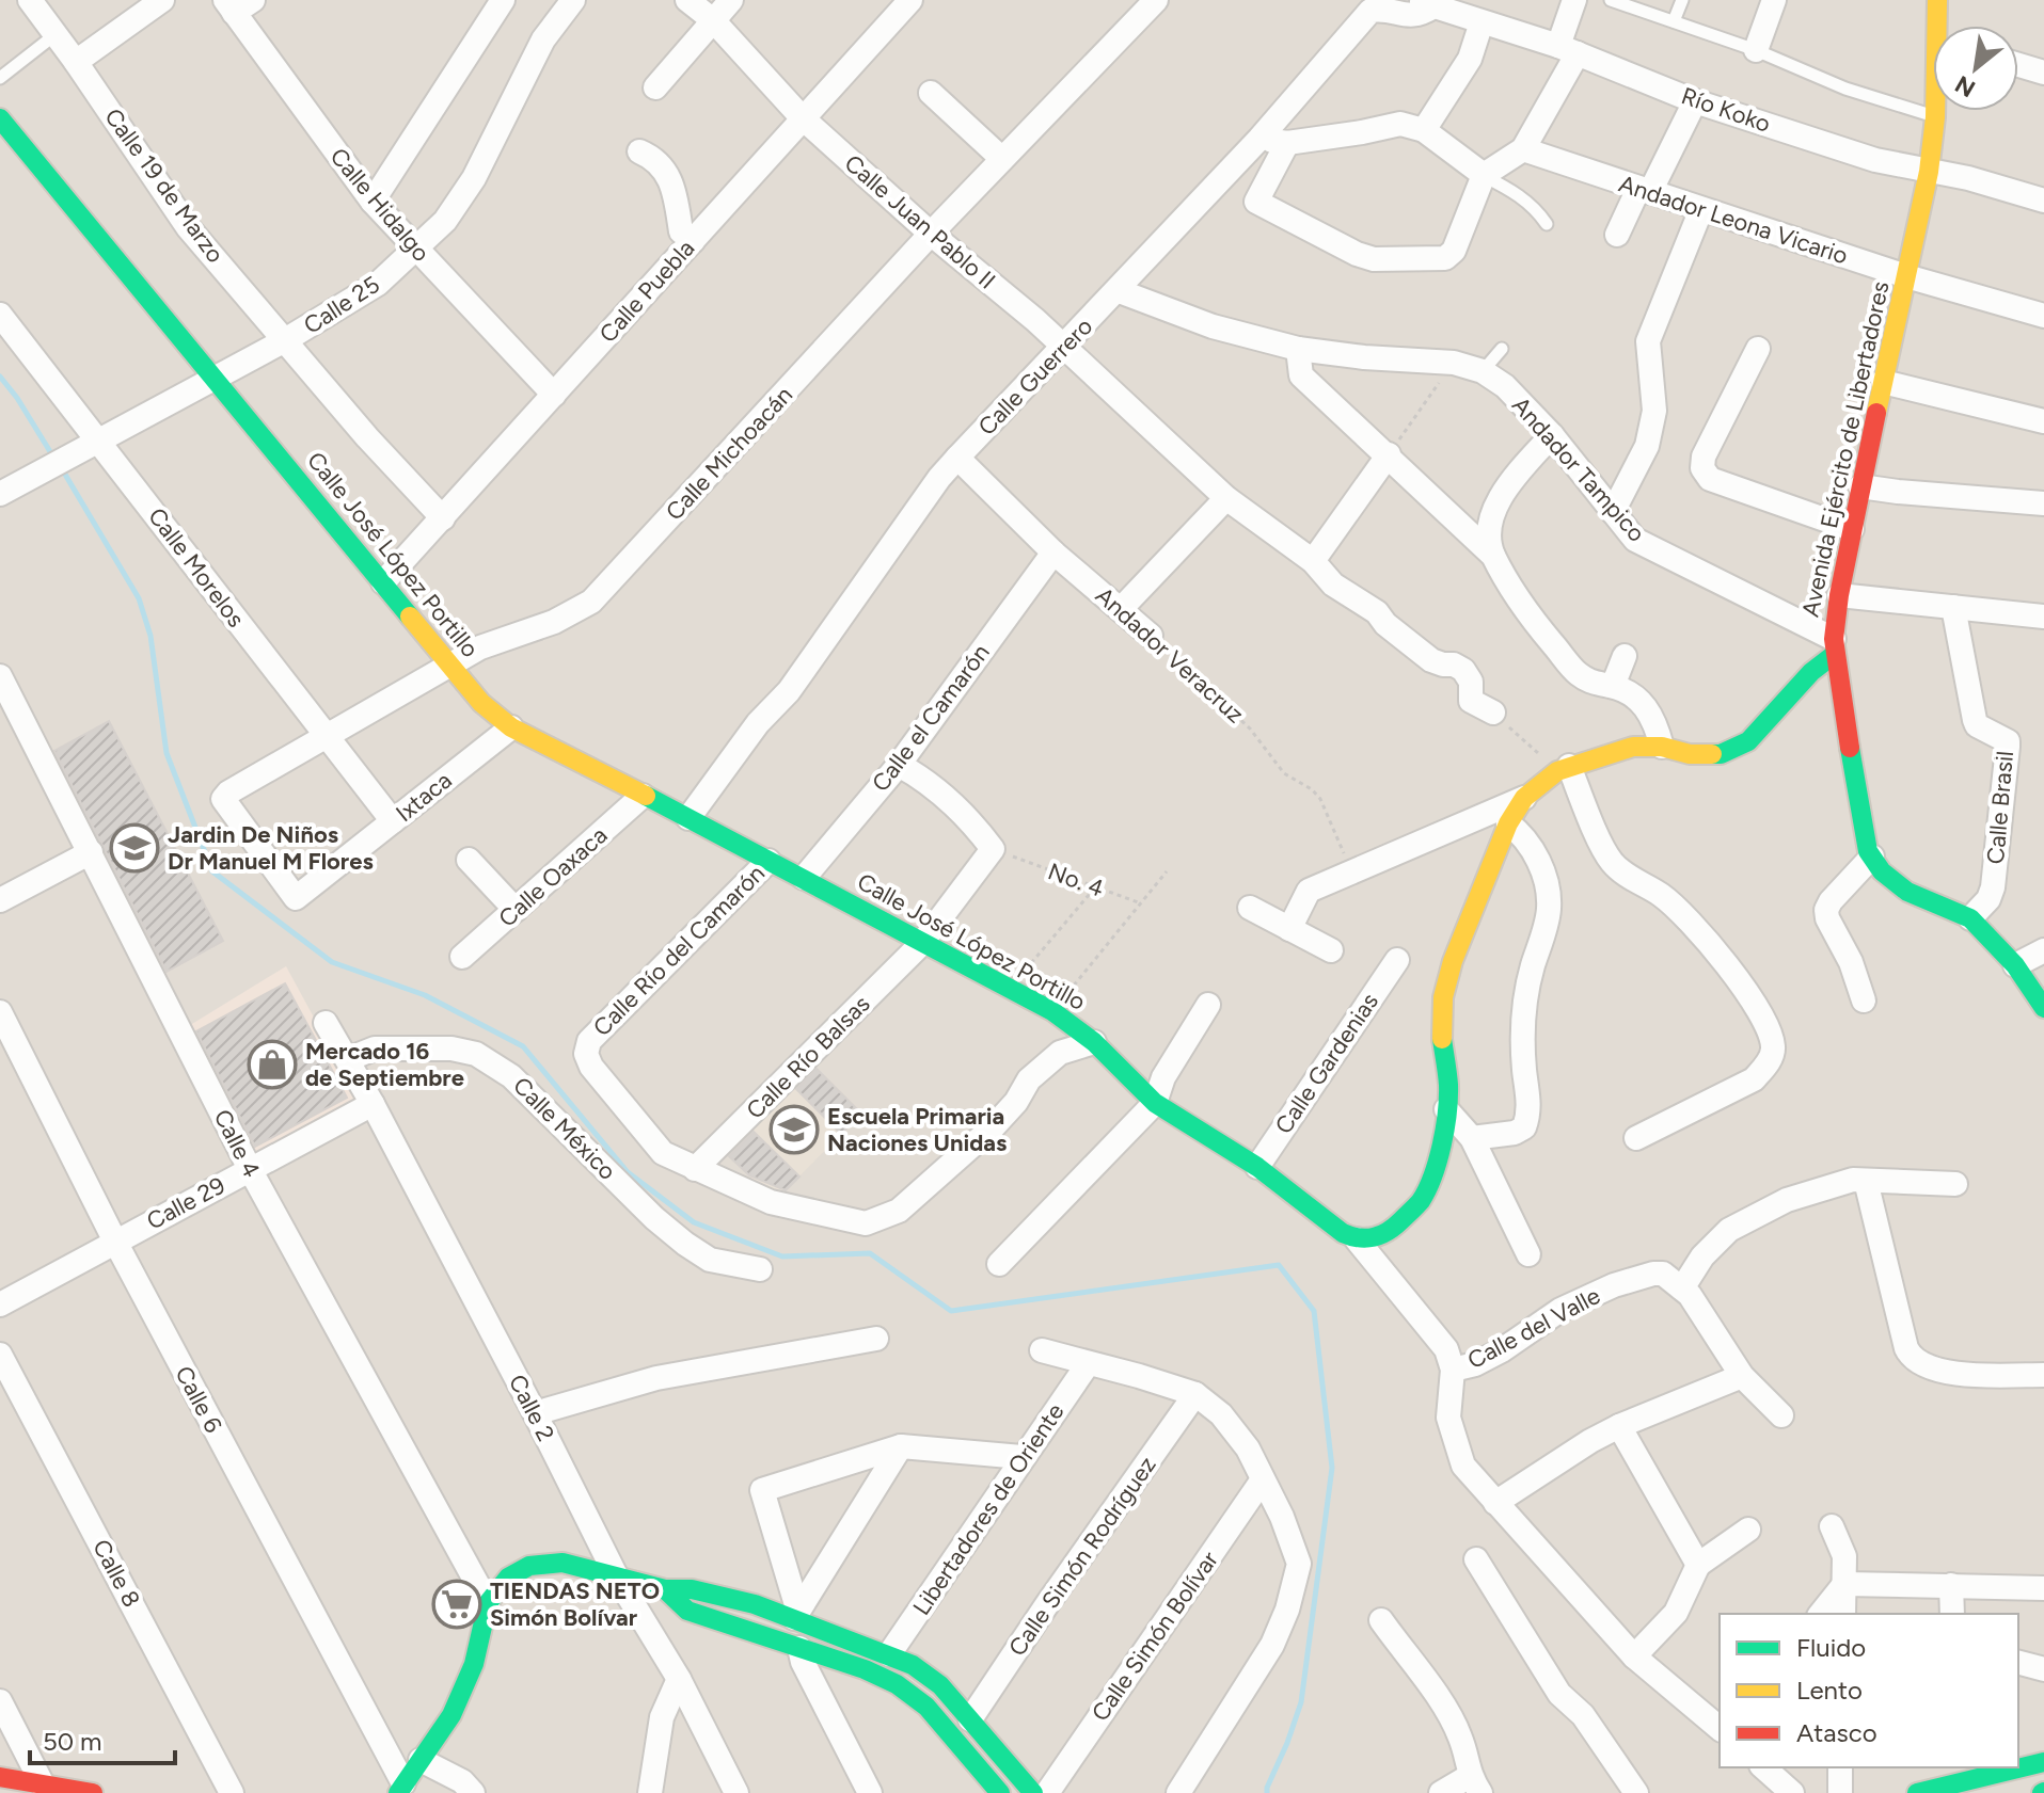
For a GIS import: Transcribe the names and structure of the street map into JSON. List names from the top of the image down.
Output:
{
  "streets": {
    "street": [
      "Río Koko",
      "Calle 19 de Marzo",
      "Calle Hidalgo",
      "Andador Leona Vicario",
      "Calle Juan Pablo II",
      "Calle Puebla",
      "Calle 25",
      "Calle Guerrero",
      "Avenida Ejército de Libertadores",
      "Calle Michoacán",
      "Andador Tampico",
      "Calle José López Portillo",
      "Calle Morelos",
      "Andador Veracruz",
      "Calle el Camarón",
      "Ixtaca",
      "Calle Brasil",
      "Calle Oaxaca",
      "Calle Río del Camarón",
      "Calle Río Balsas",
      "Calle Gardenias",
      "Calle México",
      "Calle 4",
      "Calle 29",
      "Calle del Valle",
      "Calle 6",
      "Calle 2",
      "Libertadores de Oriente",
      "Calle Simón Rodríguez",
      "Calle 8",
      "Calle Simón Bolívar"
    ],
    "path": ["No. 4"]
  },
  "crossings": [
    ["Río Koko", "Calle Guerrero"],
    ["Río Koko", "Avenida Ejército de Libertadores"],
    ["Calle 19 de Marzo", "Calle Puebla"],
    ["Calle 19 de Marzo", "Calle 25"],
    ["Calle Hidalgo", "Calle Puebla"],
    ["Calle Hidalgo", "Calle 25"],
    ["Andador Leona Vicario", "Avenida Ejército de Libertadores"],
    ["Calle Juan Pablo II", "Calle Puebla"],
    ["Calle Juan Pablo II", "Calle Guerrero"],
    ["Calle Juan Pablo II", "Calle Michoacán"],
    ["Calle Puebla", "Calle José López Portillo"],
    ["Calle 25", "Calle José López Portillo"],
    ["Calle 25", "Calle Morelos"],
    ["Calle Guerrero", "Andador Tampico"],
    ["Calle Guerrero", "Calle José López Portillo"],
    ["Calle Guerrero", "Andador Veracruz"],
    ["Avenida Ejército de Libertadores", "Andador Tampico"],
    ["Avenida Ejército de Libertadores", "Calle Brasil"],
    ["Calle Michoacán", "Calle José López Portillo"],
    ["Calle Michoacán", "Calle Morelos"],
    ["Calle Michoacán", "Ixtaca"],
    ["Calle José López Portillo", "Calle el Camarón"],
    ["Calle José López Portillo", "Ixtaca"],
    ["Calle José López Portillo", "Calle Oaxaca"],
    ["Calle José López Portillo", "No. 4"],
    ["Calle José López Portillo", "Calle Río del Camarón"],
    ["Calle José López Portillo", "Calle Río Balsas"],
    ["Calle José López Portillo", "Calle Gardenias"],
    ["Calle Morelos", "Ixtaca"],
    ["Andador Veracruz", "Calle el Camarón"],
    ["Calle Río del Camarón", "Calle Río Balsas"],
    ["Calle México", "Calle 2"],
    ["Calle 4", "Calle 29"],
    ["Calle 29", "Calle 6"],
    ["Calle 29", "Calle 2"]
  ],
  "places": {
    "school or university": ["Jardin De Niños Dr Manuel M Flores", "Escuela Primaria Naciones Unidas"],
    "shop": ["Mercado 16 de Septiembre"],
    "supermarket": ["TIENDAS NETO Simón Bolívar"]
  },
  "legend": ["Fluido", "Lento", "Atasco"],
  "scale_bar": "50 m",
  "north": "bottom left"
}
